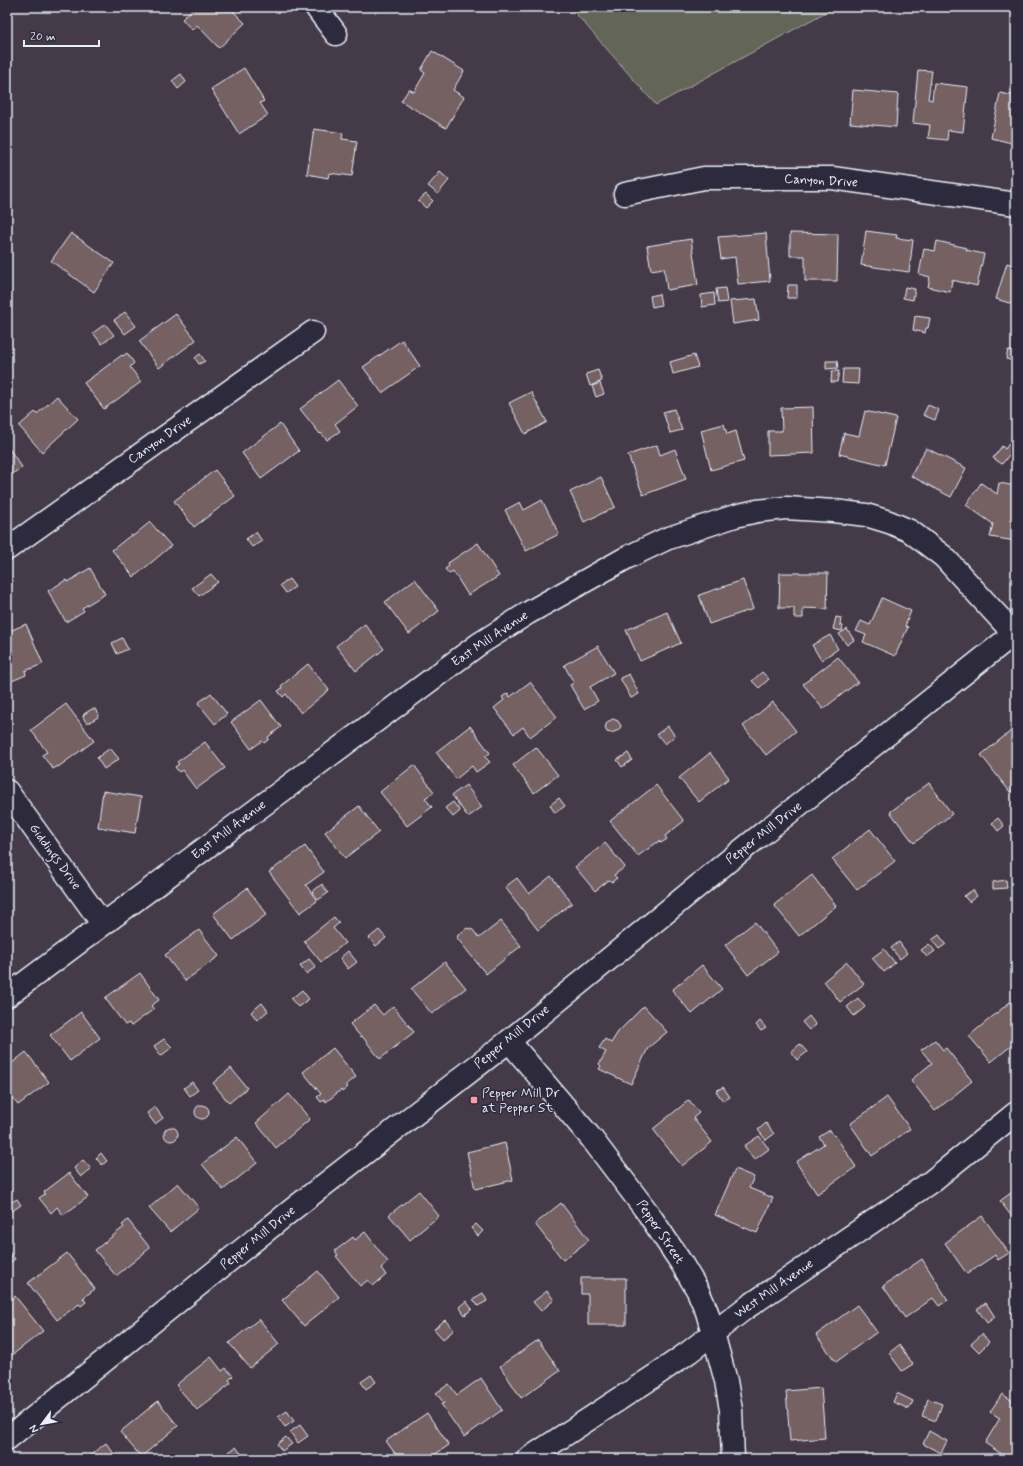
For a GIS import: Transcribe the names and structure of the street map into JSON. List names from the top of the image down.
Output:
{
  "streets": {
    "street": [
      "Canyon Drive",
      "East Mill Avenue",
      "Pepper Mill Drive",
      "Giddings Drive",
      "Pepper Street",
      "West Mill Avenue"
    ]
  },
  "crossings": [
    ["East Mill Avenue", "Pepper Mill Drive"],
    ["East Mill Avenue", "Giddings Drive"],
    ["Pepper Mill Drive", "Pepper Street"],
    ["Pepper Street", "West Mill Avenue"]
  ],
  "places": {
    "transit": ["Pepper Mill Dr at Pepper St"]
  },
  "scale_bar": "20 m",
  "north": "bottom left"
}
